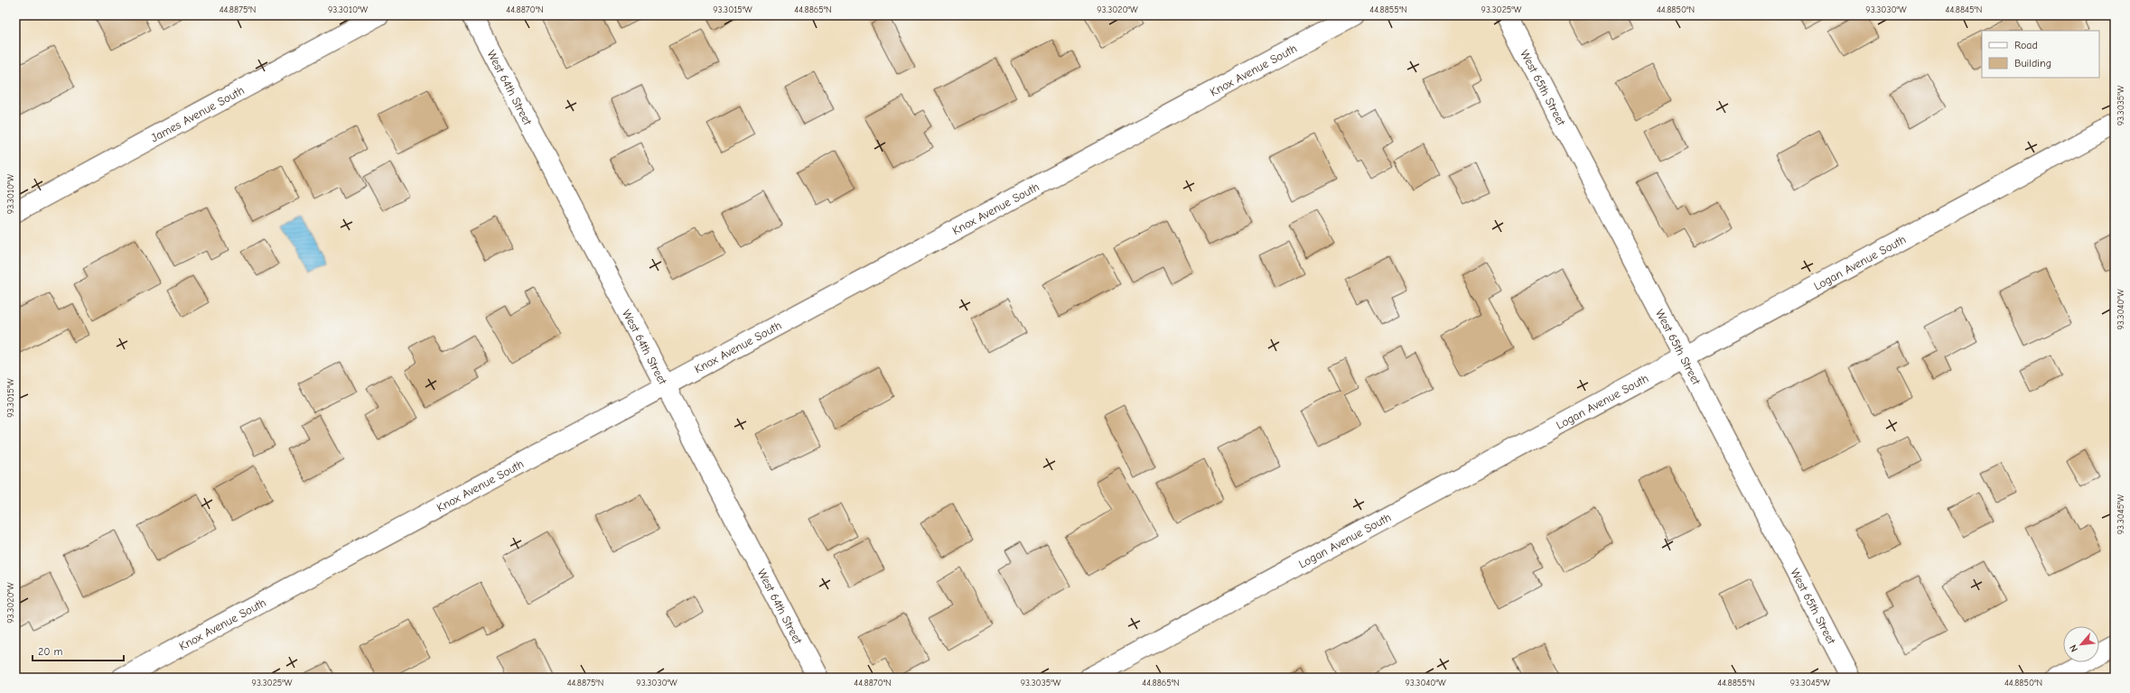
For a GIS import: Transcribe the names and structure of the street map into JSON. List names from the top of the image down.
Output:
{
  "streets": {
    "street": [
      "Knox Avenue South",
      "West 64th Street",
      "West 65th Street",
      "James Avenue South",
      "Logan Avenue South"
    ]
  },
  "crossings": [
    ["Knox Avenue South", "West 64th Street"],
    ["West 65th Street", "Logan Avenue South"]
  ],
  "legend": ["Road", "Building"],
  "scale_bar": "20 m",
  "north": "bottom left",
  "coordinates": [
    "44.8875°N",
    "93.3010°W",
    "44.8870°N",
    "93.3015°W",
    "44.8865°N",
    "93.3020°W",
    "44.8855°N",
    "93.3025°W",
    "44.8850°N",
    "93.3030°W",
    "44.8845°N",
    "93.3035°W",
    "93.3040°W",
    "93.3045°W"
  ]
}
